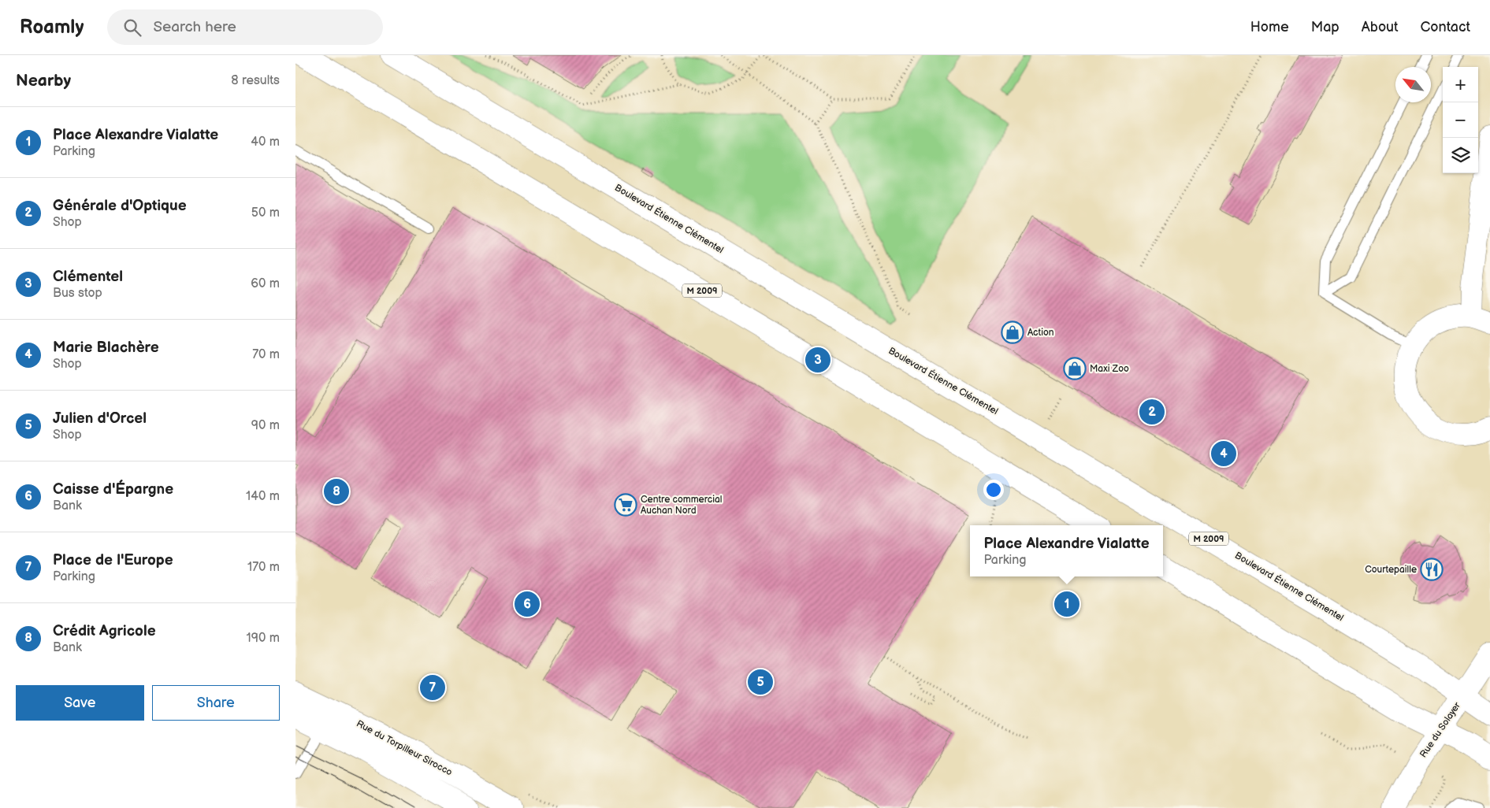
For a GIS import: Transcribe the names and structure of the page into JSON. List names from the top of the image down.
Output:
{
  "streets": {
    "main road": [
      "Boulevard Étienne Clémentel",
      "M 2009",
      "Rue du Solayer",
      "Rue du Torpilleur Sirocco"
    ]
  },
  "crossings": [
    ["Boulevard Étienne Clémentel", "Rue du Solayer"]
  ],
  "places": {
    "shop": ["Action", "Maxi Zoo"],
    "supermarket": ["Centre commercial Auchan Nord"],
    "restaurant": ["Courtepaille"]
  },
  "north": "top left",
  "page": {
    "header": "Roamly",
    "search": "Search here",
    "nav": [
      "Home",
      "Map",
      "About",
      "Contact"
    ],
    "heading": ["Nearby", "8 results"],
    "map_buttons": ["+", "−"],
    "list": [
      {
        "mark": "1",
        "name": "Place Alexandre Vialatte",
        "note": "Parking",
        "value": "40 m"
      },
      {
        "mark": "2",
        "name": "Générale d'Optique",
        "note": "Shop",
        "value": "50 m"
      },
      {
        "mark": "3",
        "name": "Clémentel",
        "note": "Bus stop",
        "value": "60 m"
      },
      {
        "mark": "4",
        "name": "Marie Blachère",
        "note": "Shop",
        "value": "70 m"
      },
      {
        "mark": "5",
        "name": "Julien d'Orcel",
        "note": "Shop",
        "value": "90 m"
      },
      {
        "mark": "6",
        "name": "Caisse d'Épargne",
        "note": "Bank",
        "value": "140 m"
      },
      {
        "mark": "7",
        "name": "Place de l'Europe",
        "note": "Parking",
        "value": "170 m"
      },
      {
        "mark": "8",
        "name": "Crédit Agricole",
        "note": "Bank",
        "value": "190 m"
      }
    ],
    "pins": [
      "3",
      "2",
      "4",
      "8",
      "1",
      "6",
      "5",
      "7"
    ],
    "popup": ["Place Alexandre Vialatte", "Parking"],
    "buttons": ["Save", "Share"]
  }
}
